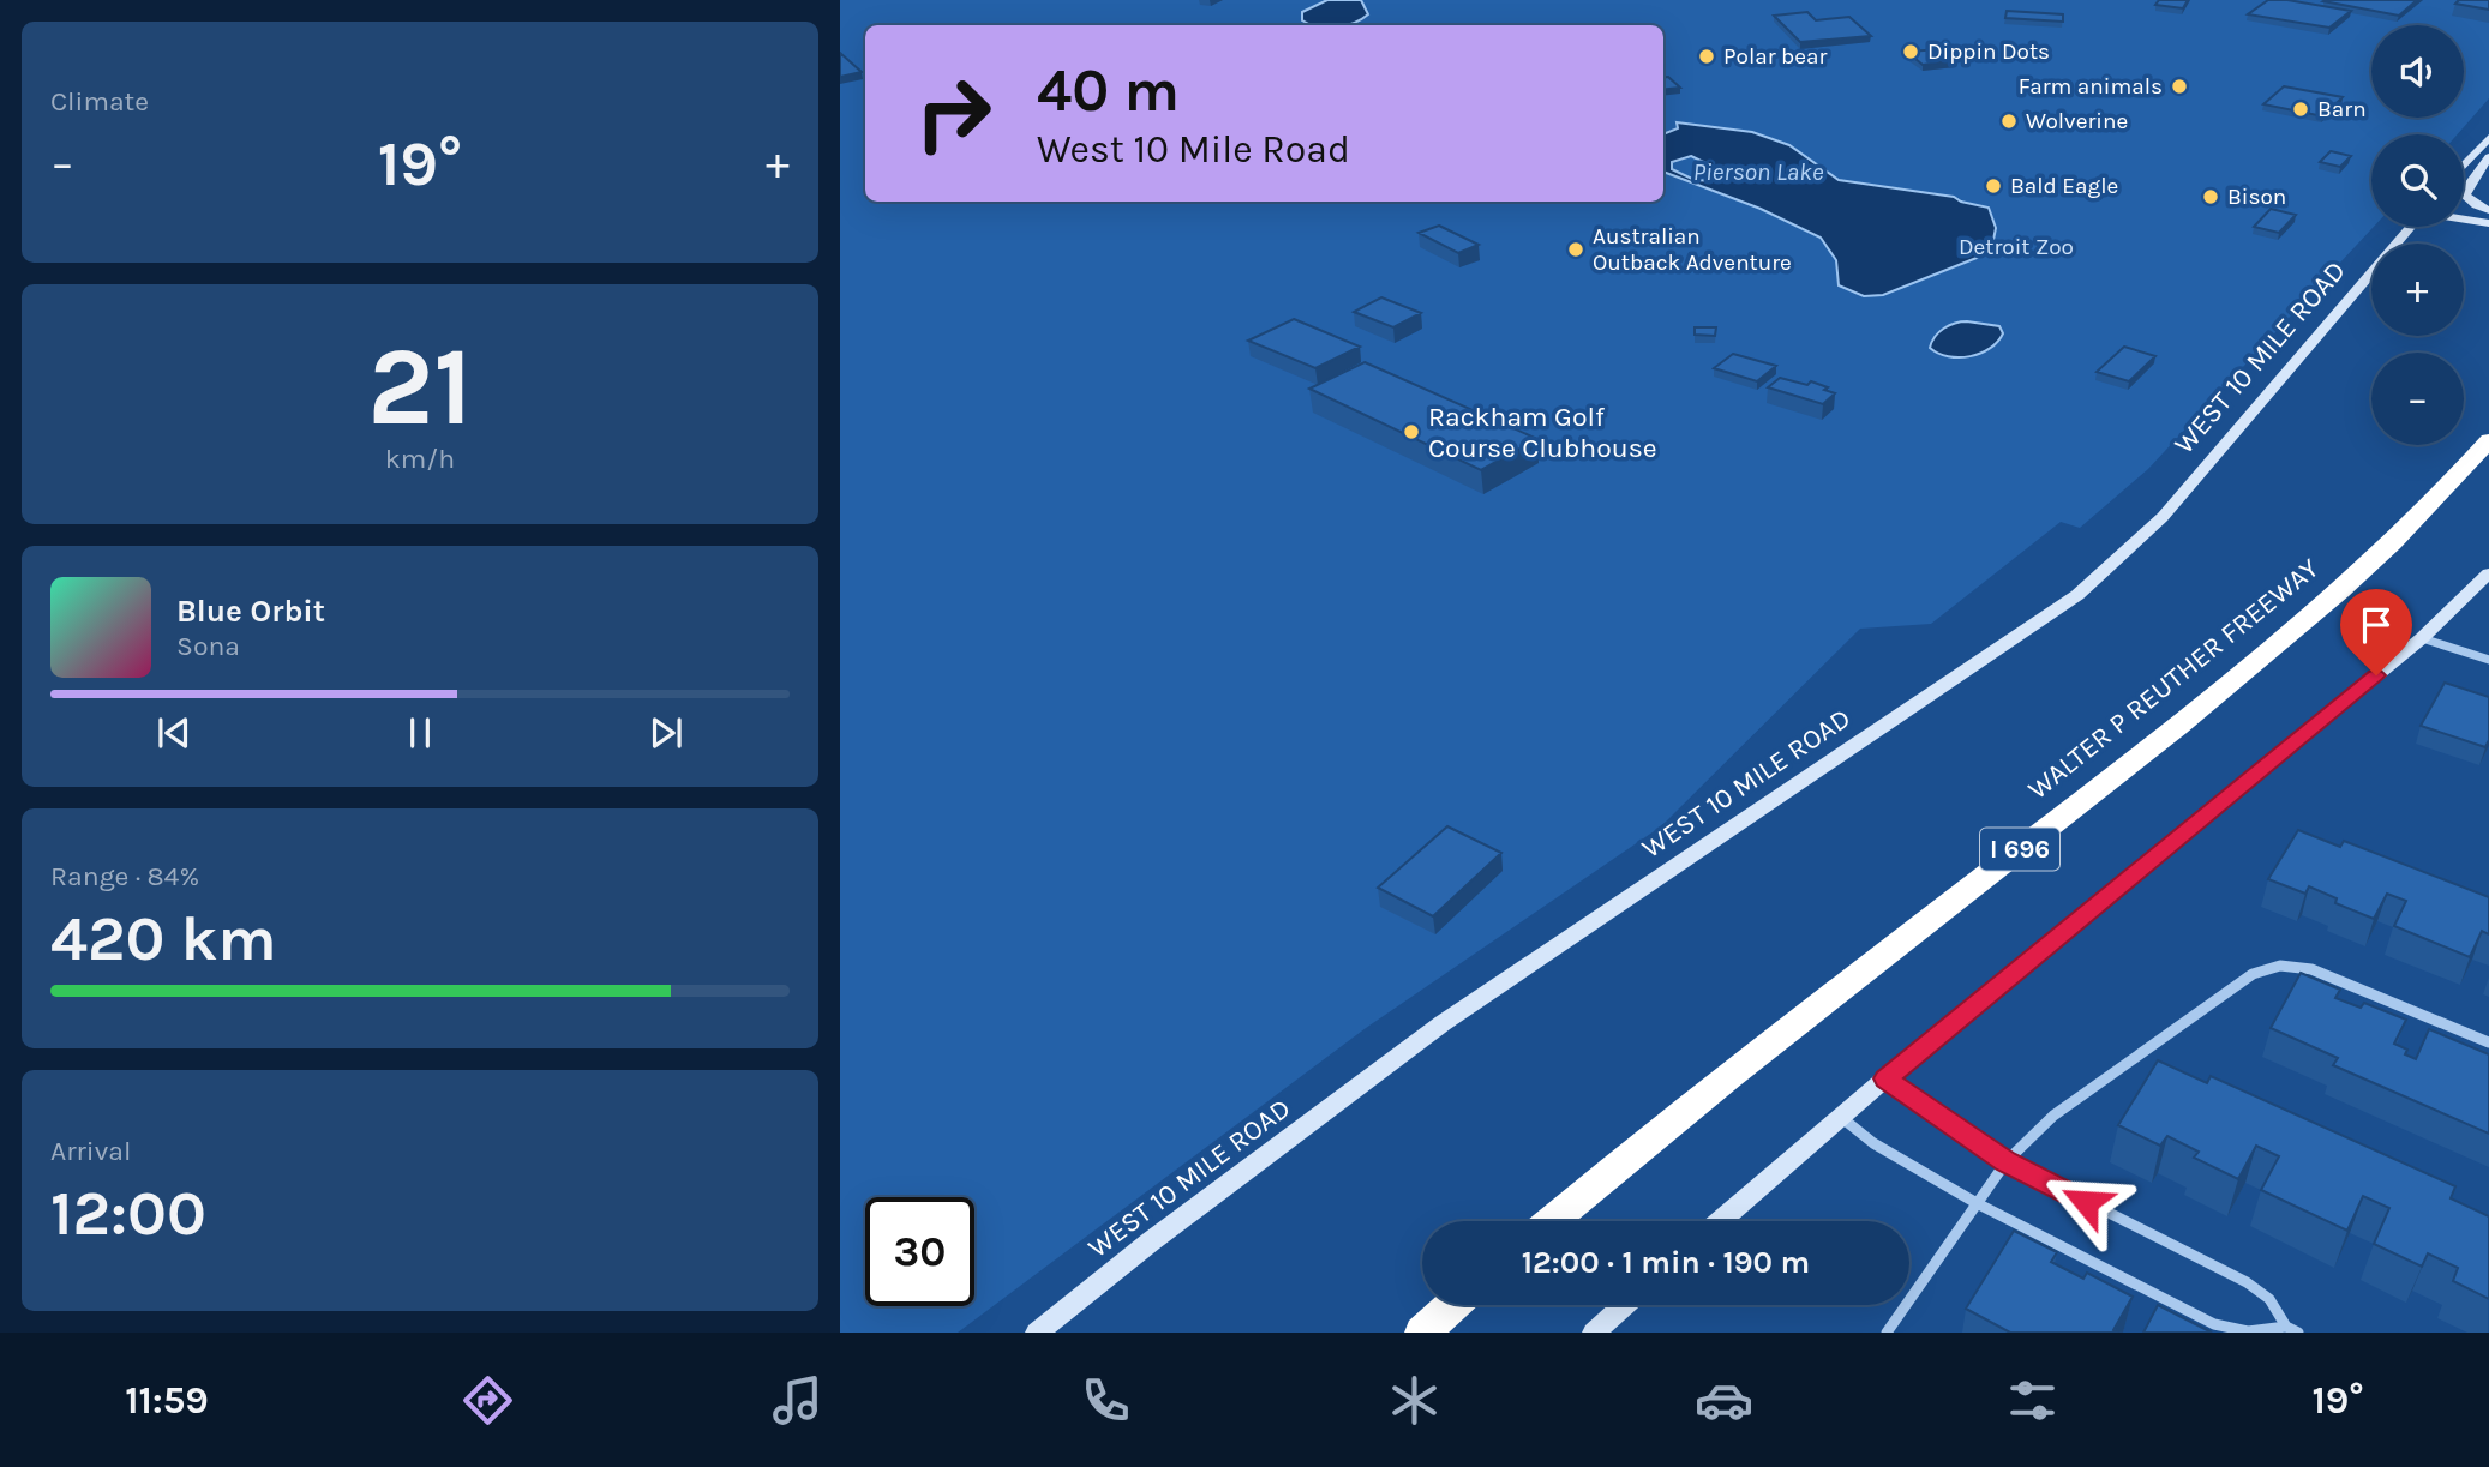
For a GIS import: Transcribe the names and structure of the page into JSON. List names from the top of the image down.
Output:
{
  "streets": {
    "highway": ["WALTER P REUTHER FREEWAY", "I 696"],
    "main road": ["WEST 10 MILE ROAD"]
  },
  "water": ["Pierson Lake"],
  "parks": ["Detroit Zoo"],
  "places": [
    "Dippin Dots",
    "Polar bear",
    "Farm animals",
    "Barn",
    "Wolverine",
    "Bald Eagle",
    "Bison",
    "Australian Outback Adventure",
    "Rackham Golf Course Clubhouse"
  ],
  "page": {
    "tile": [
      "Climate",
      ["21", "km/h"],
      ["Range · 84%", "420 km"],
      ["Arrival", "12:00"]
    ],
    "map_buttons": ["+", "−"],
    "turn": ["40 m", "West 10 Mile Road"],
    "heat": ["−", "19°", "+"],
    "song": ["Blue Orbit", "Sona"],
    "limit": "30",
    "trip": "12:00 · 1 min · 190 m",
    "tabs": ["11:59", "19°"]
  }
}
